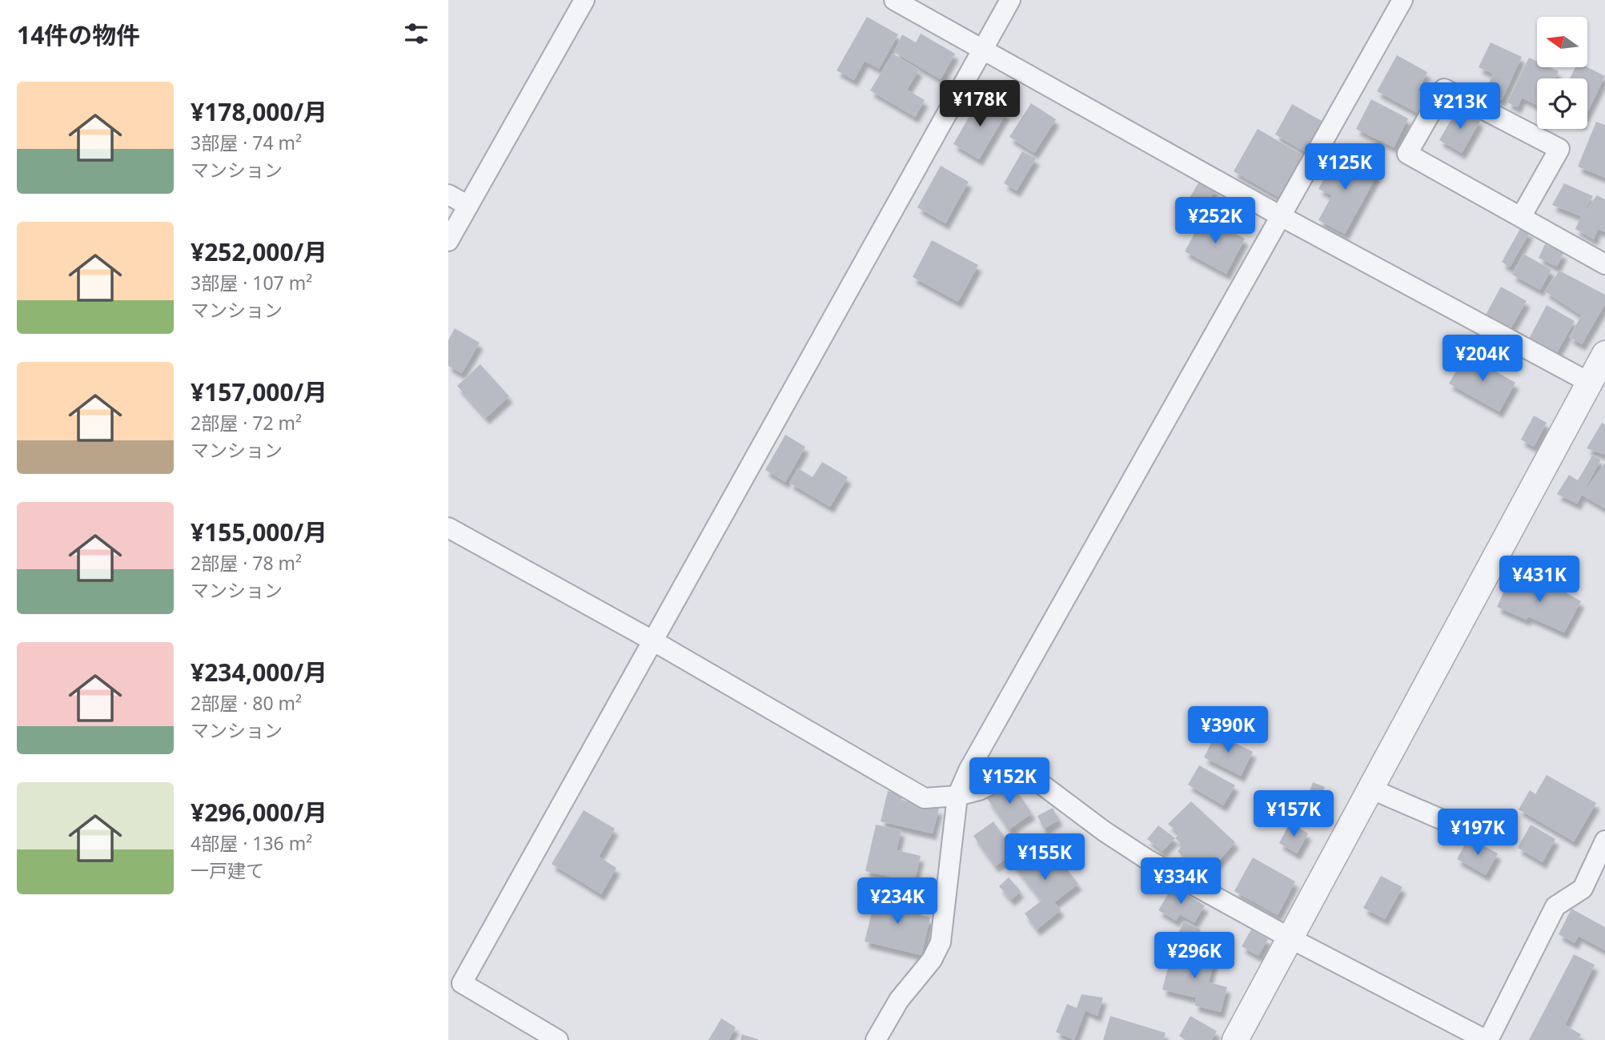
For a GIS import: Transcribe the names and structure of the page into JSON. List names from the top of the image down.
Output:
{
  "north": "left",
  "page": {
    "heading": "14件の物件",
    "list": [
      {
        "name": "¥178,000/月",
        "note": "3部屋 · 74 m² · マンション"
      },
      {
        "name": "¥252,000/月",
        "note": "3部屋 · 107 m² · マンション"
      },
      {
        "name": "¥157,000/月",
        "note": "2部屋 · 72 m² · マンション"
      },
      {
        "name": "¥155,000/月",
        "note": "2部屋 · 78 m² · マンション"
      },
      {
        "name": "¥234,000/月",
        "note": "2部屋 · 80 m² · マンション"
      },
      {
        "name": "¥296,000/月",
        "note": "4部屋 · 136 m² · 一戸建て"
      }
    ],
    "price": [
      "¥178K",
      "¥213K",
      "¥125K",
      "¥252K",
      "¥204K",
      "¥431K",
      "¥390K",
      "¥152K",
      "¥157K",
      "¥197K",
      "¥155K",
      "¥334K",
      "¥234K",
      "¥296K"
    ]
  }
}
